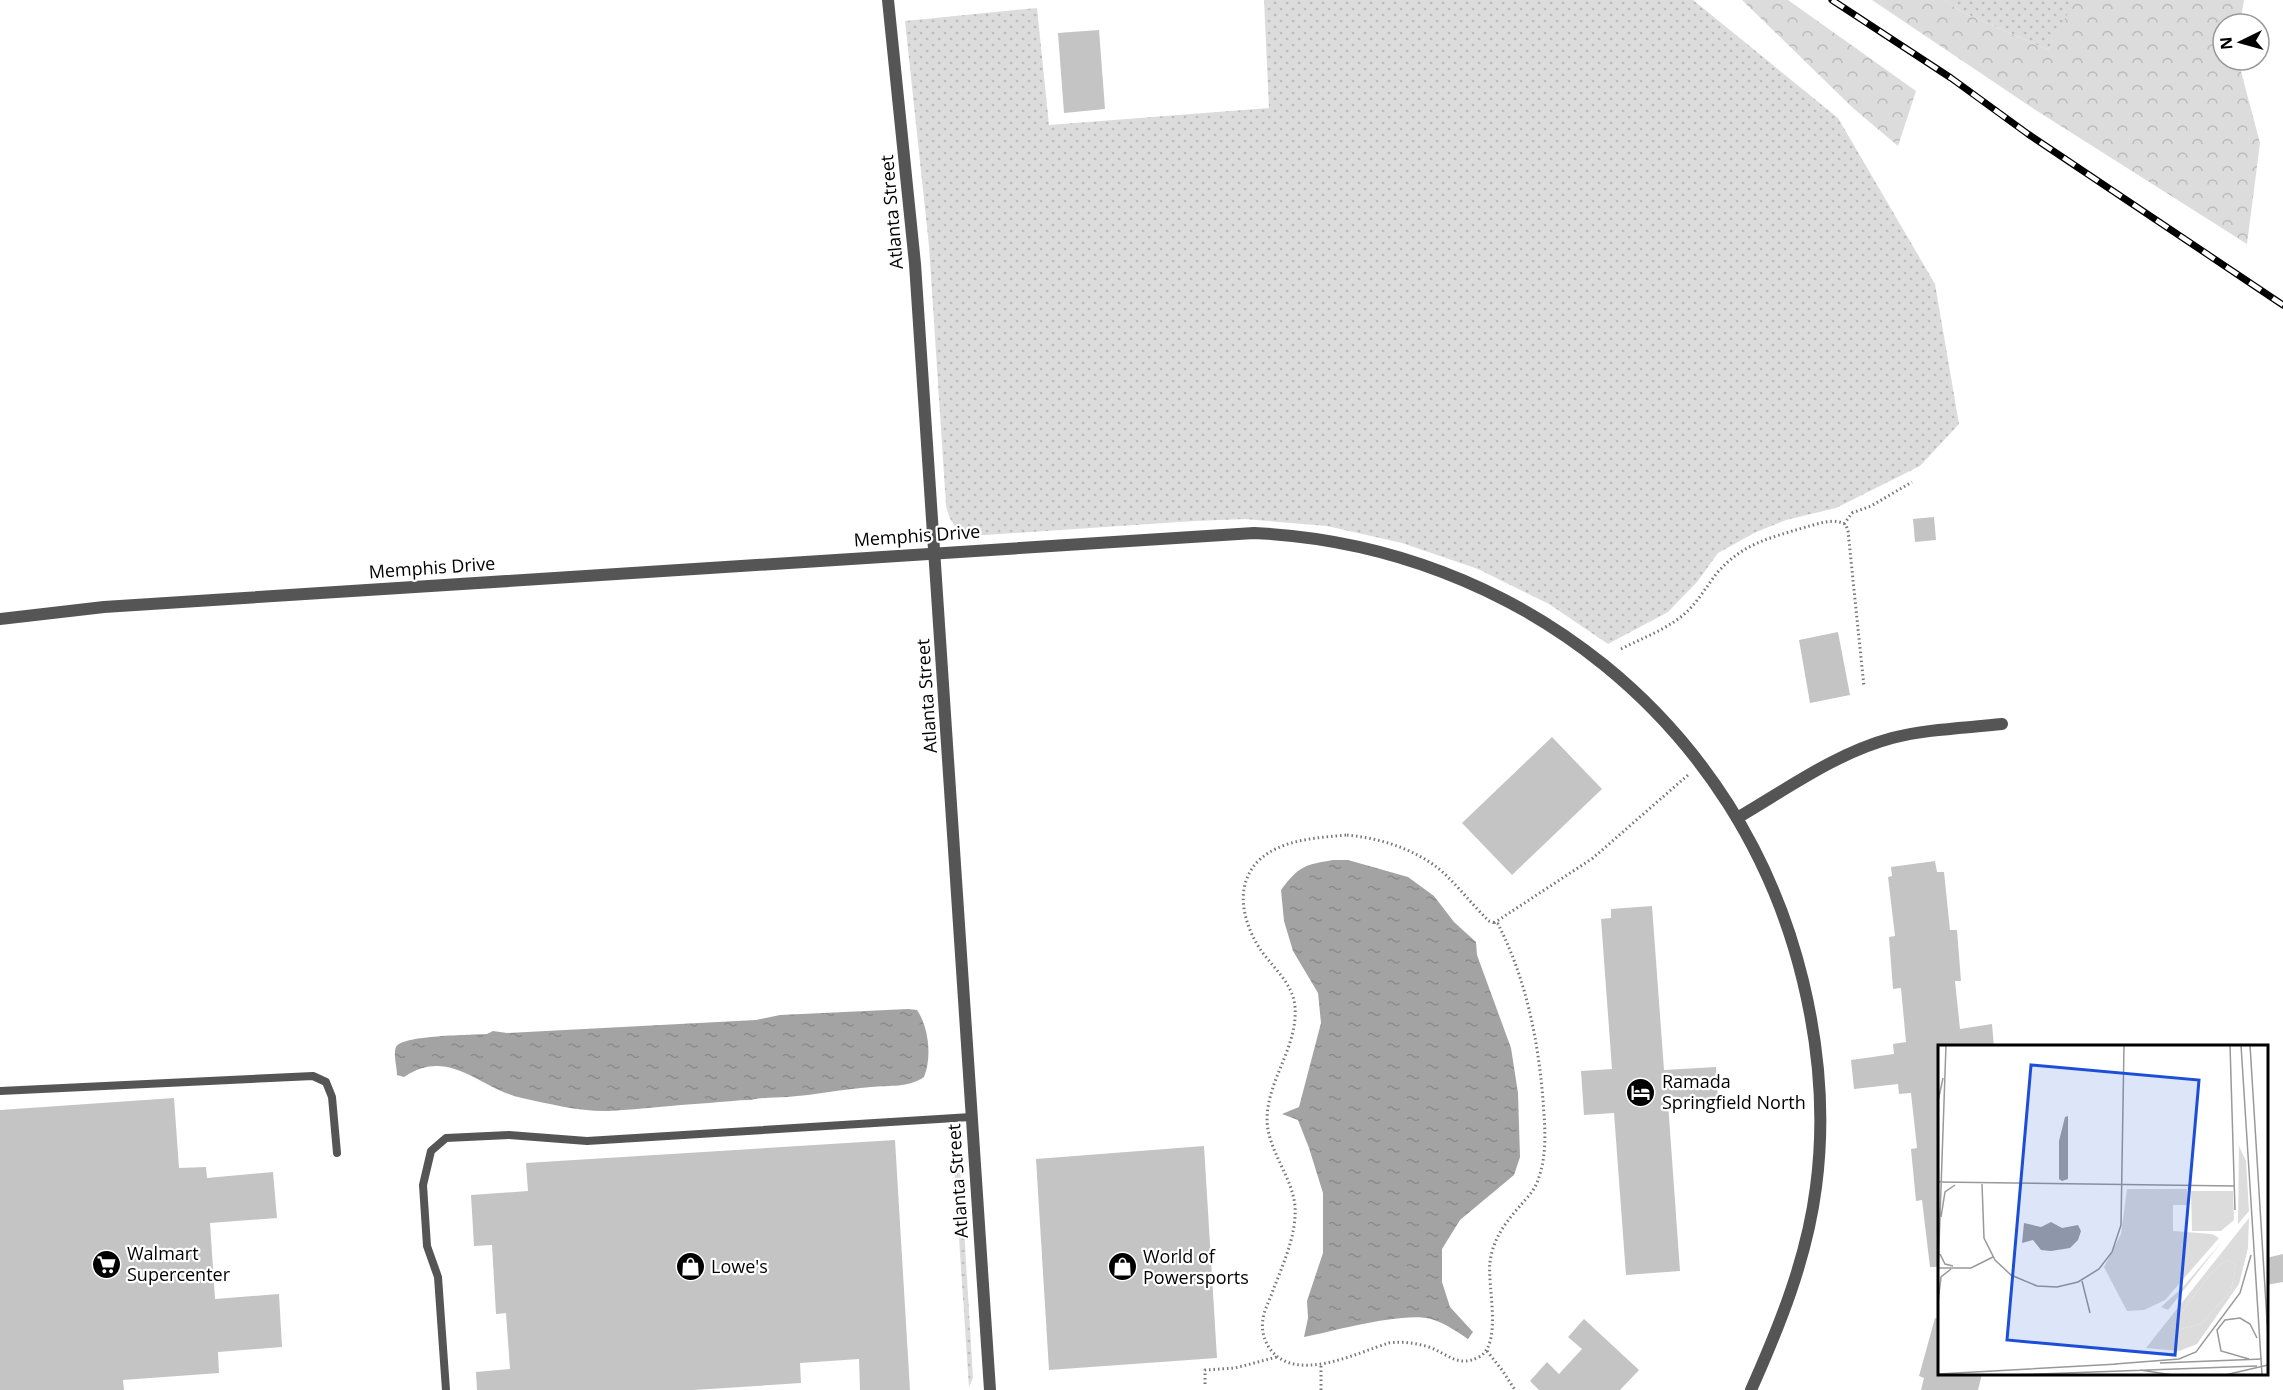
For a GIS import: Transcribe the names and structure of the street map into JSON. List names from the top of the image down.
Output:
{
  "streets": {
    "street": ["Atlanta Street", "Memphis Drive"]
  },
  "crossings": [
    ["Atlanta Street", "Memphis Drive"]
  ],
  "places": {
    "hotel": ["Ramada Springfield North"],
    "supermarket": ["Walmart Supercenter"],
    "shop": ["Lowe's", "World of Powersports"]
  },
  "north": "left"
}
